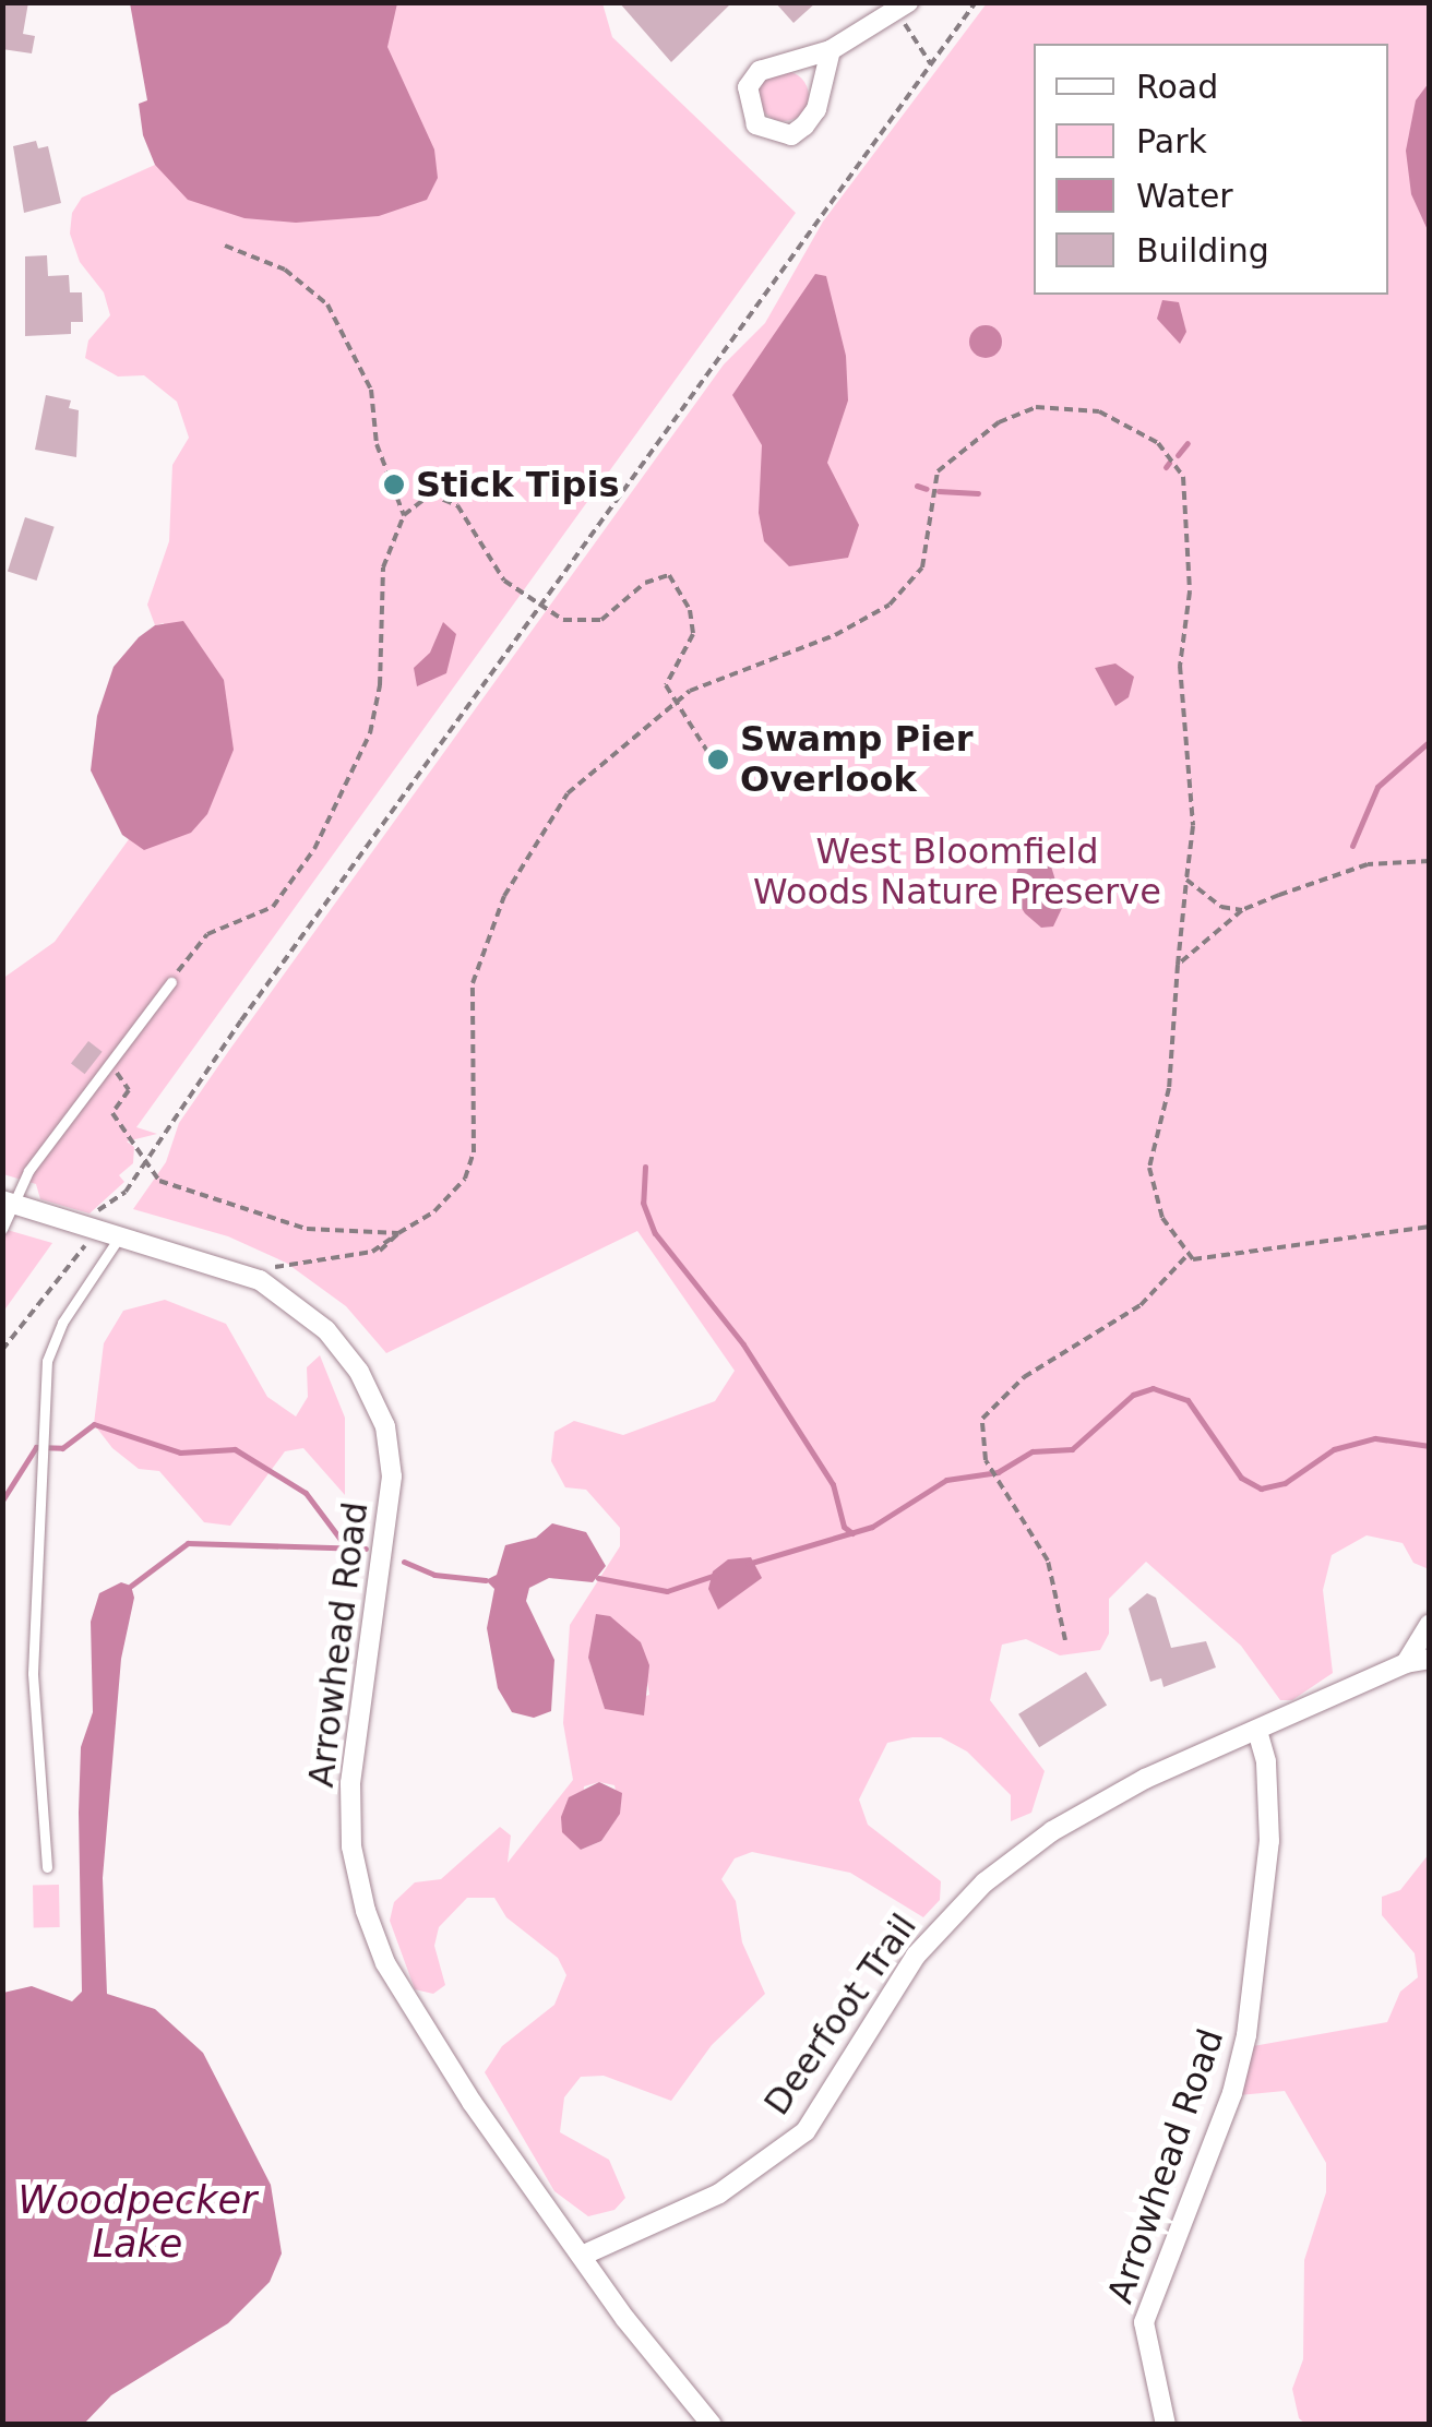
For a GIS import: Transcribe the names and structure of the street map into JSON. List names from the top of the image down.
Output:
{
  "streets": {
    "street": ["Arrowhead Road", "Deerfoot Trail"]
  },
  "crossings": [
    ["Arrowhead Road", "Deerfoot Trail"]
  ],
  "water": ["Woodpecker Lake"],
  "parks": ["West Bloomfield Woods Nature Preserve"],
  "places": ["Stick Tipis", "Swamp Pier Overlook"],
  "legend": [
    "Road",
    "Park",
    "Water",
    "Building"
  ]
}
